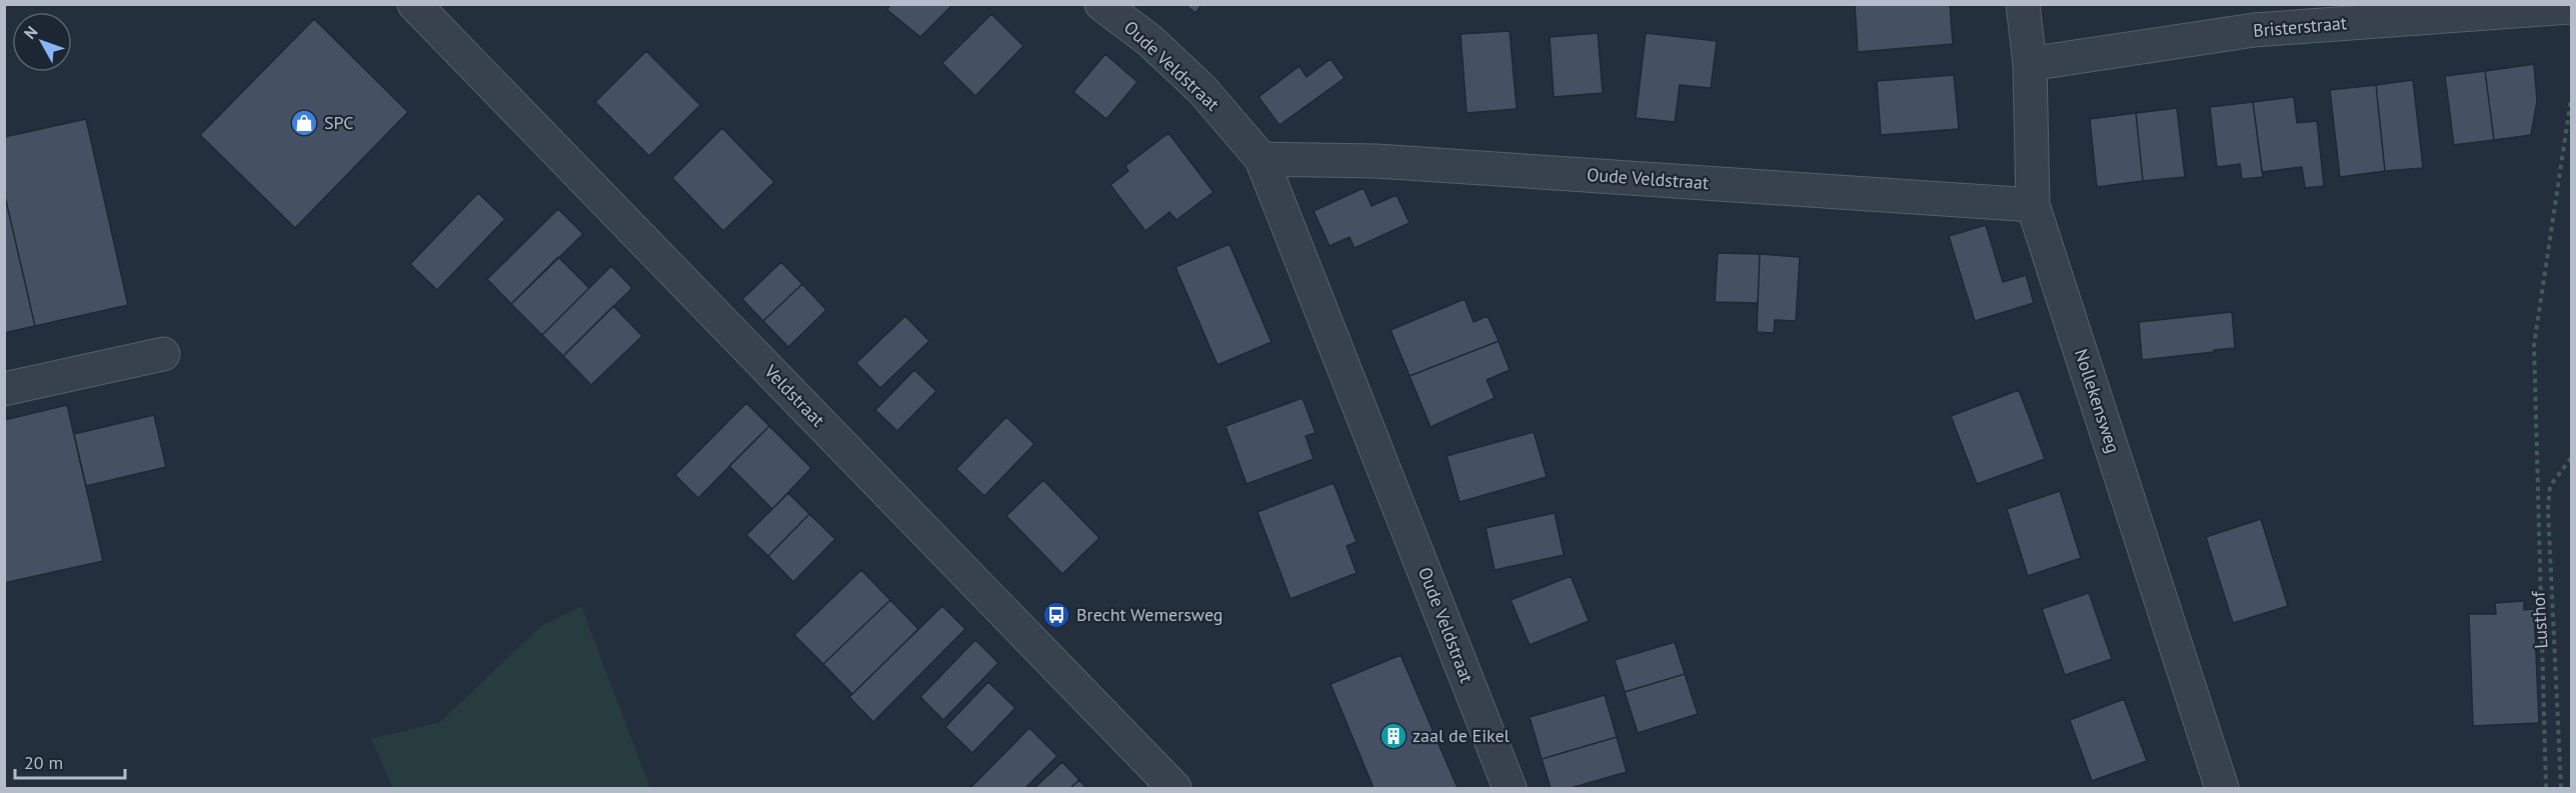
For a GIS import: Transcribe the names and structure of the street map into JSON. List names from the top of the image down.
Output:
{
  "streets": {
    "street": [
      "Bristerstraat",
      "Oude Veldstraat",
      "Veldstraat",
      "Nollekensweg"
    ],
    "path": ["Lusthof"]
  },
  "crossings": [
    ["Bristerstraat", "Nollekensweg"],
    ["Oude Veldstraat", "Nollekensweg"]
  ],
  "places": {
    "shop": ["SPC"],
    "bus stop": ["Brecht Wemersweg"],
    "building": ["zaal de Eikel"]
  },
  "scale_bar": "20 m",
  "north": "top left"
}
